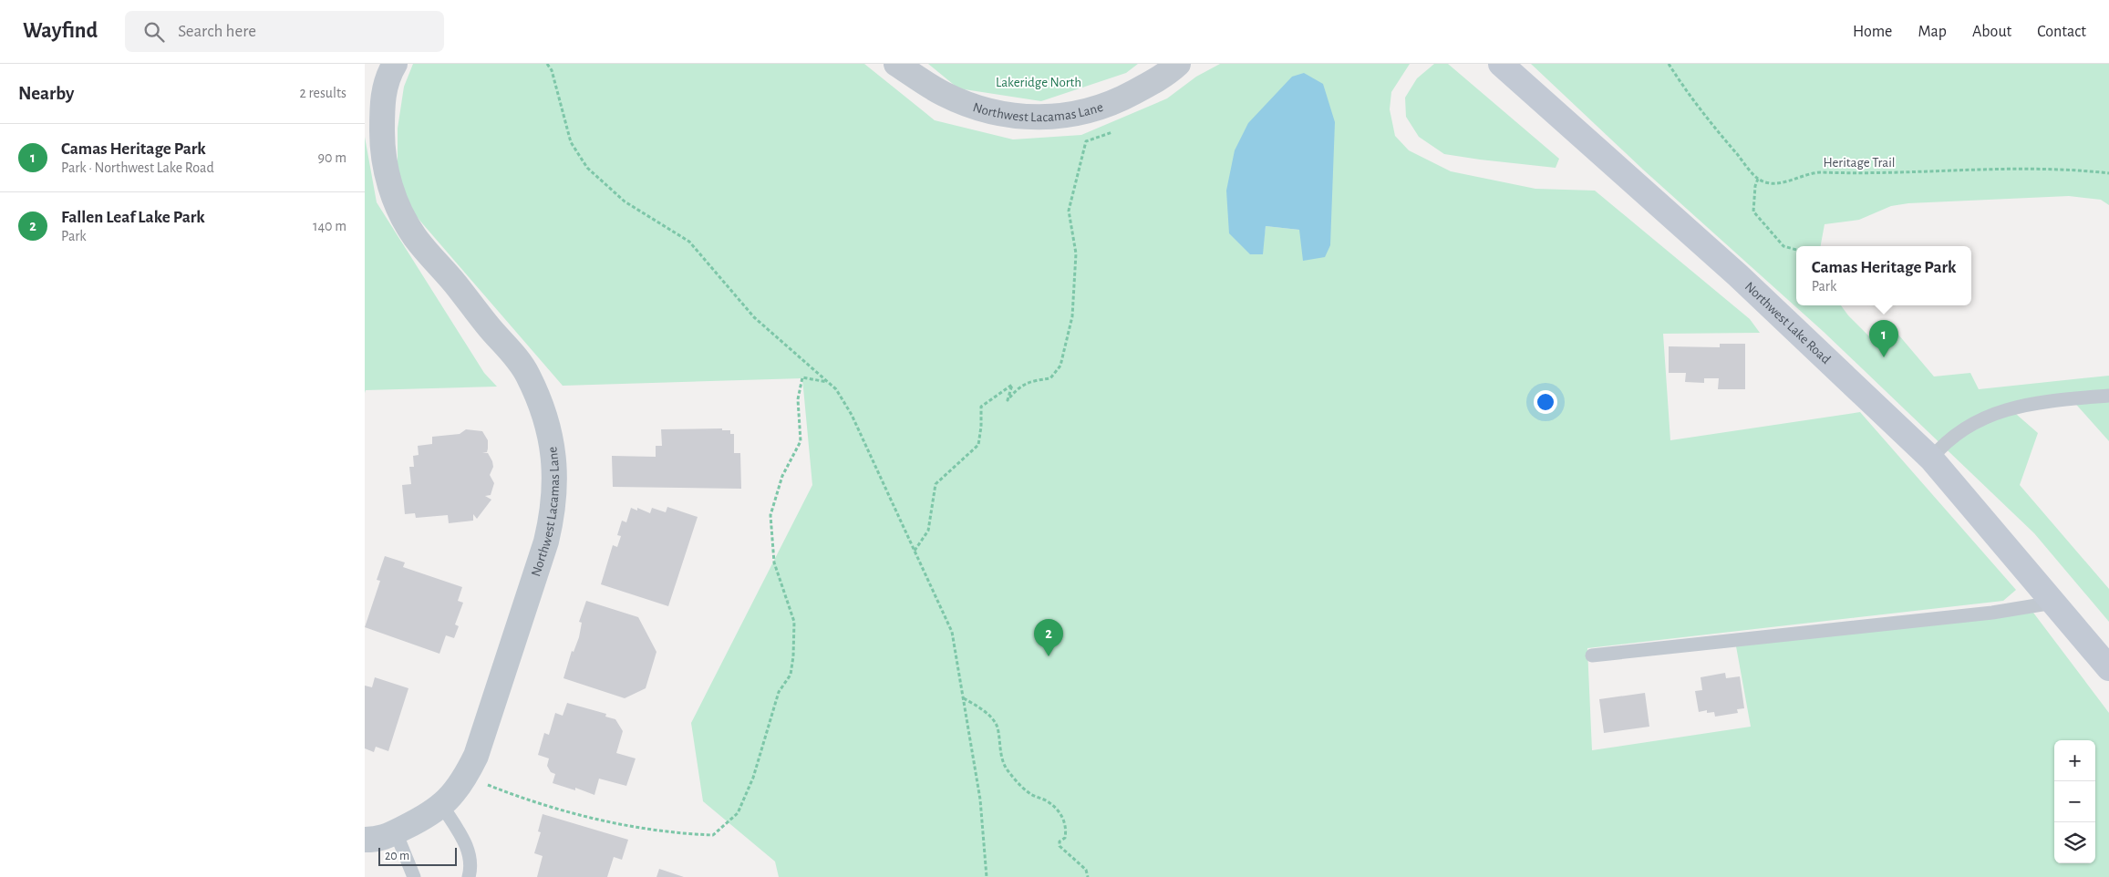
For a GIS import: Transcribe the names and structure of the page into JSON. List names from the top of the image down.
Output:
{
  "streets": {
    "main road": ["Northwest Lake Road"],
    "street": ["Northwest Lacamas Lane"],
    "path": ["Heritage Trail"]
  },
  "parks": ["Lakeridge North"],
  "scale_bar": "20 m",
  "page": {
    "header": "Wayfind",
    "search": "Search here",
    "nav": [
      "Home",
      "Map",
      "About",
      "Contact"
    ],
    "heading": ["Nearby", "2 results"],
    "list": [
      {
        "mark": "1",
        "name": "Camas Heritage Park",
        "note": "Park · Northwest Lake Road",
        "value": "90 m"
      },
      {
        "mark": "2",
        "name": "Fallen Leaf Lake Park",
        "note": "Park",
        "value": "140 m"
      }
    ],
    "popup": ["Camas Heritage Park", "Park"],
    "pins": ["1", "2"],
    "map_buttons": ["+", "−"],
    "scale": "20 m"
  }
}
